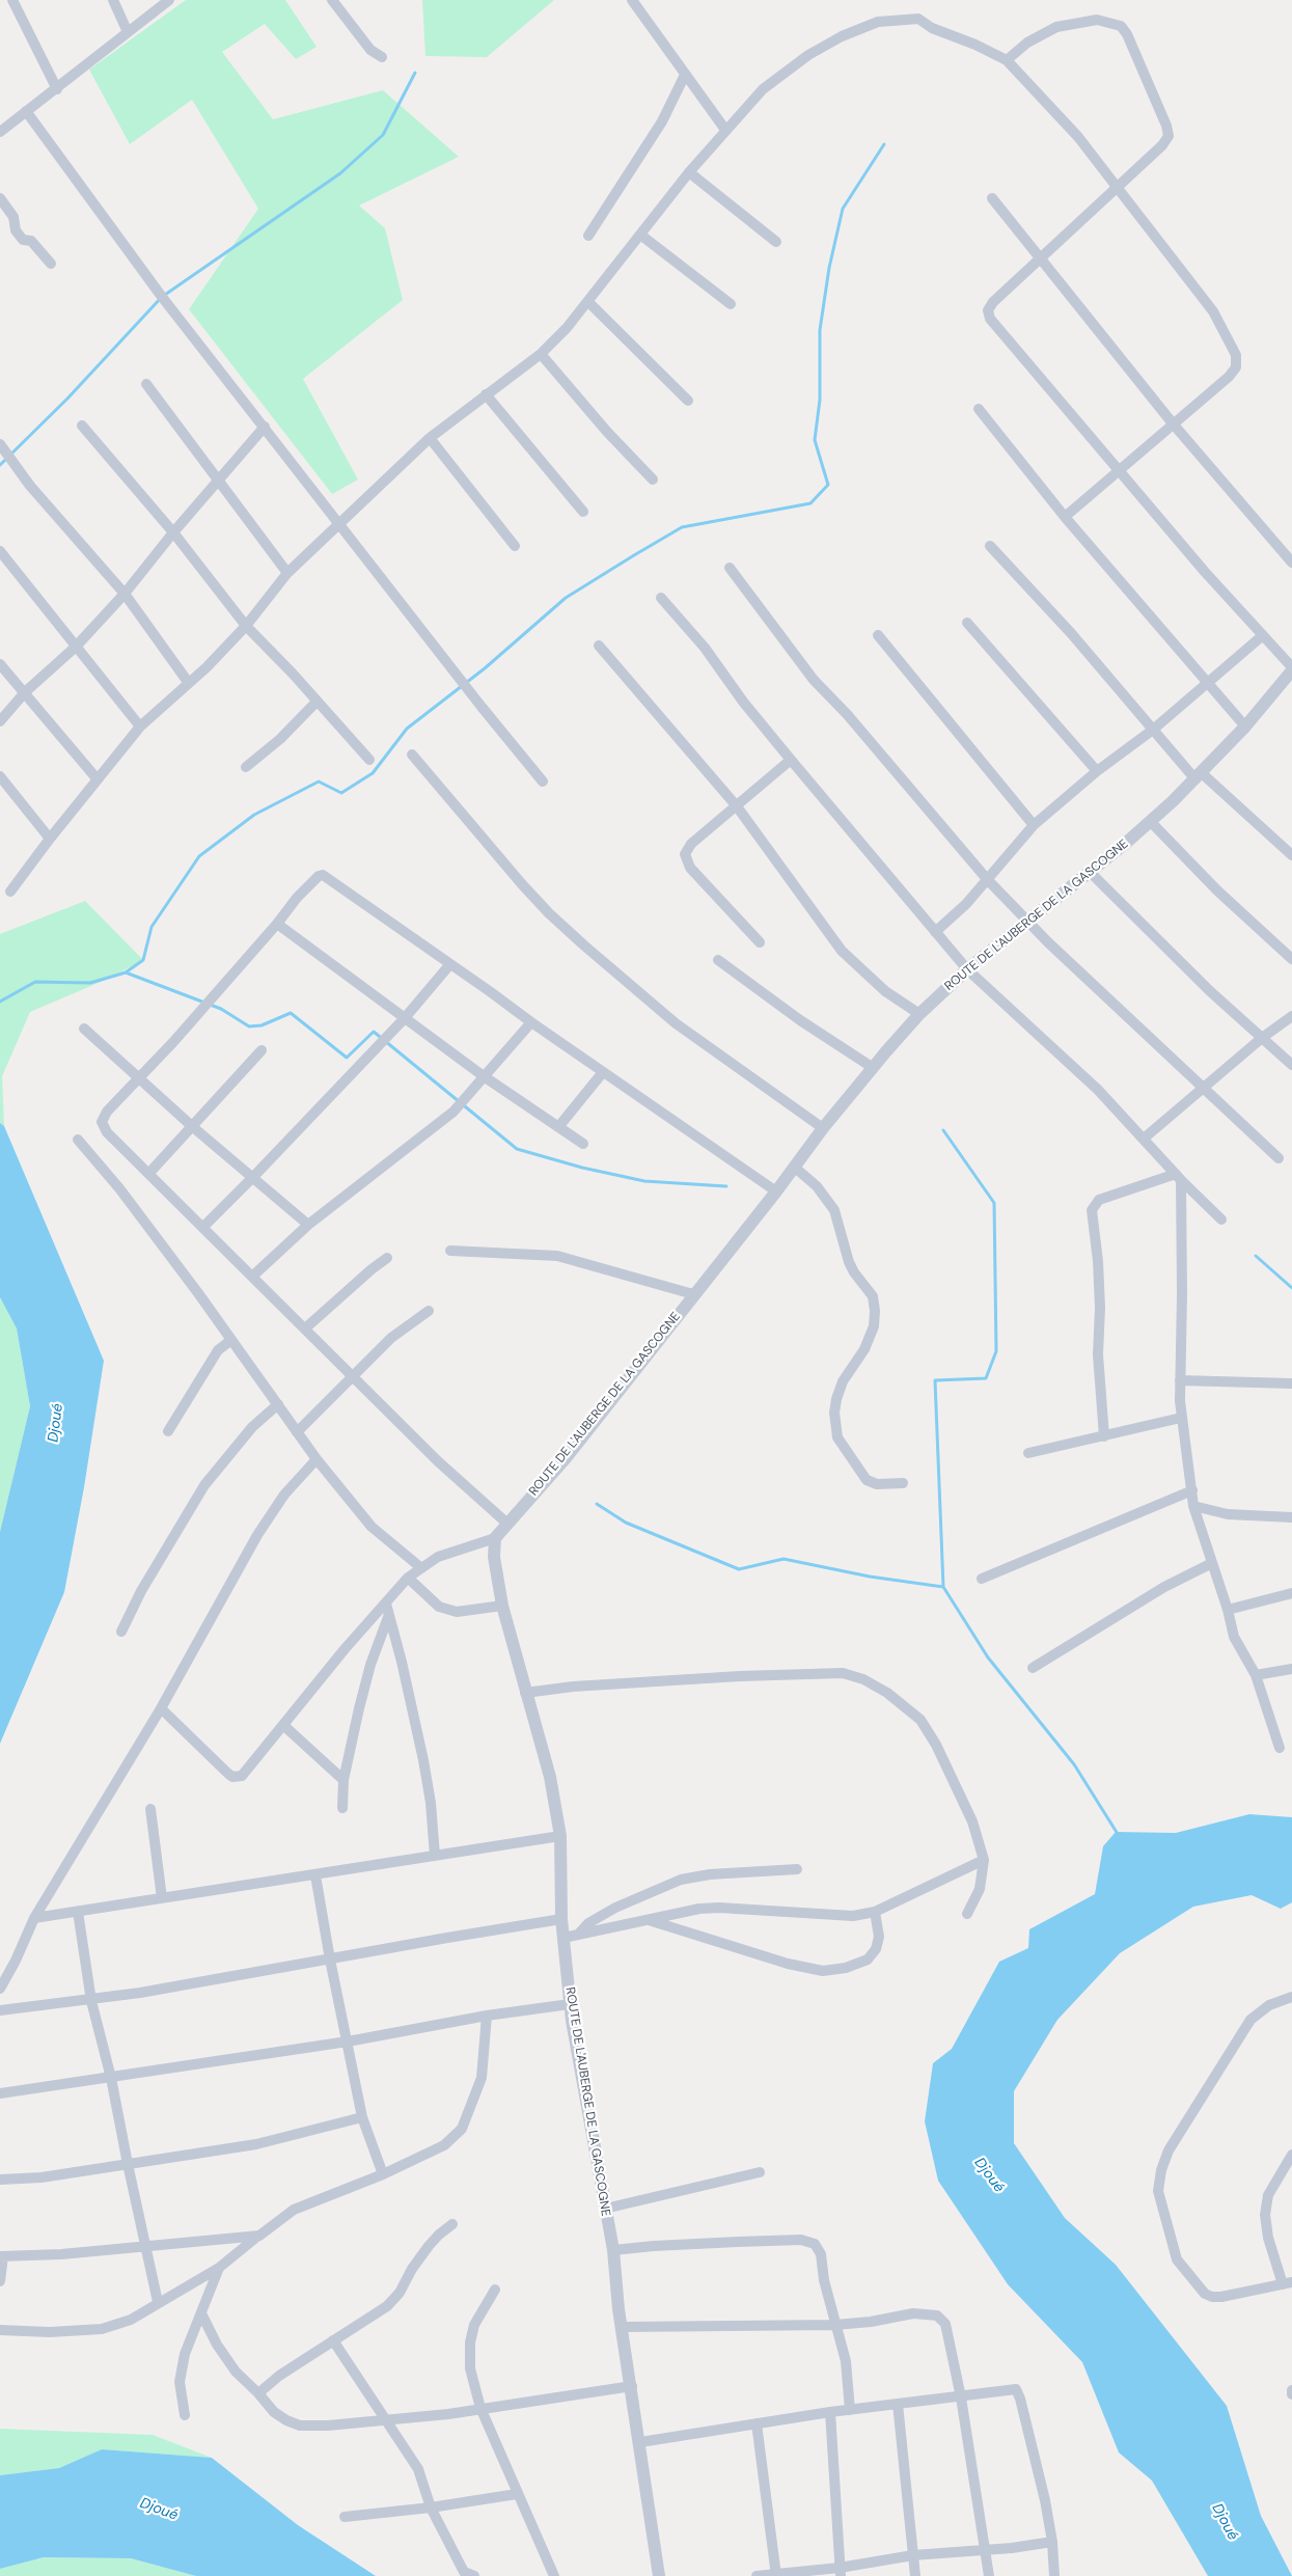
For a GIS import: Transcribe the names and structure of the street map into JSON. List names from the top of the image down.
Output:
{
  "streets": {
    "street": ["ROUTE DE L'AUBERGE DE LA GASCOGNE"]
  },
  "water": ["Djoué"]
}
